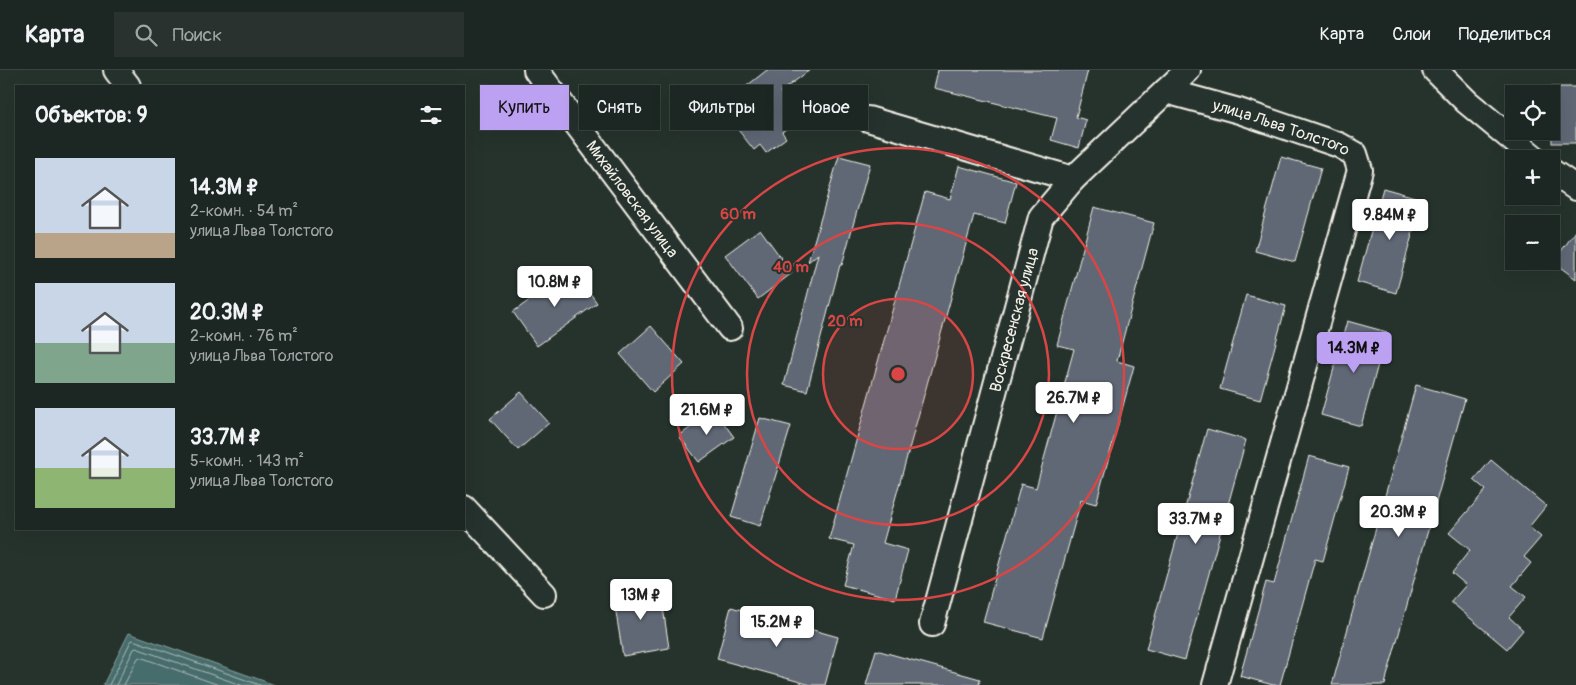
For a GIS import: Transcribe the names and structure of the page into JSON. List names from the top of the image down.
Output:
{
  "streets": {
    "street": ["улица Льва Толстого", "Михайловская улица", "Воскресенская улица"]
  },
  "crossings": [
    ["улица Льва Толстого", "Воскресенская улица"]
  ],
  "page": {
    "header": "Карта",
    "search": "Поиск",
    "nav": ["Карта", "Слои", "Поделиться"],
    "map_buttons": ["+", "−"],
    "chip": [
      "Купить",
      "Снять",
      "Фильтры",
      "Новое"
    ],
    "heading": "Объектов: 9",
    "list": [
      {
        "name": "14.3M ₽",
        "note": "2-комн. · 54 m² · улица Льва Толстого"
      },
      {
        "name": "20.3M ₽",
        "note": "2-комн. · 76 m² · улица Льва Толстого"
      },
      {
        "name": "33.7M ₽",
        "note": "5-комн. · 143 m² · улица Льва Толстого"
      }
    ],
    "price": [
      "9.84M ₽",
      "10.8M ₽",
      "14.3M ₽",
      "26.7M ₽",
      "21.6M ₽",
      "20.3M ₽",
      "33.7M ₽",
      "13M ₽",
      "15.2M ₽"
    ]
  },
  "rings": ["60 m", "40 m", "20 m"]
}
